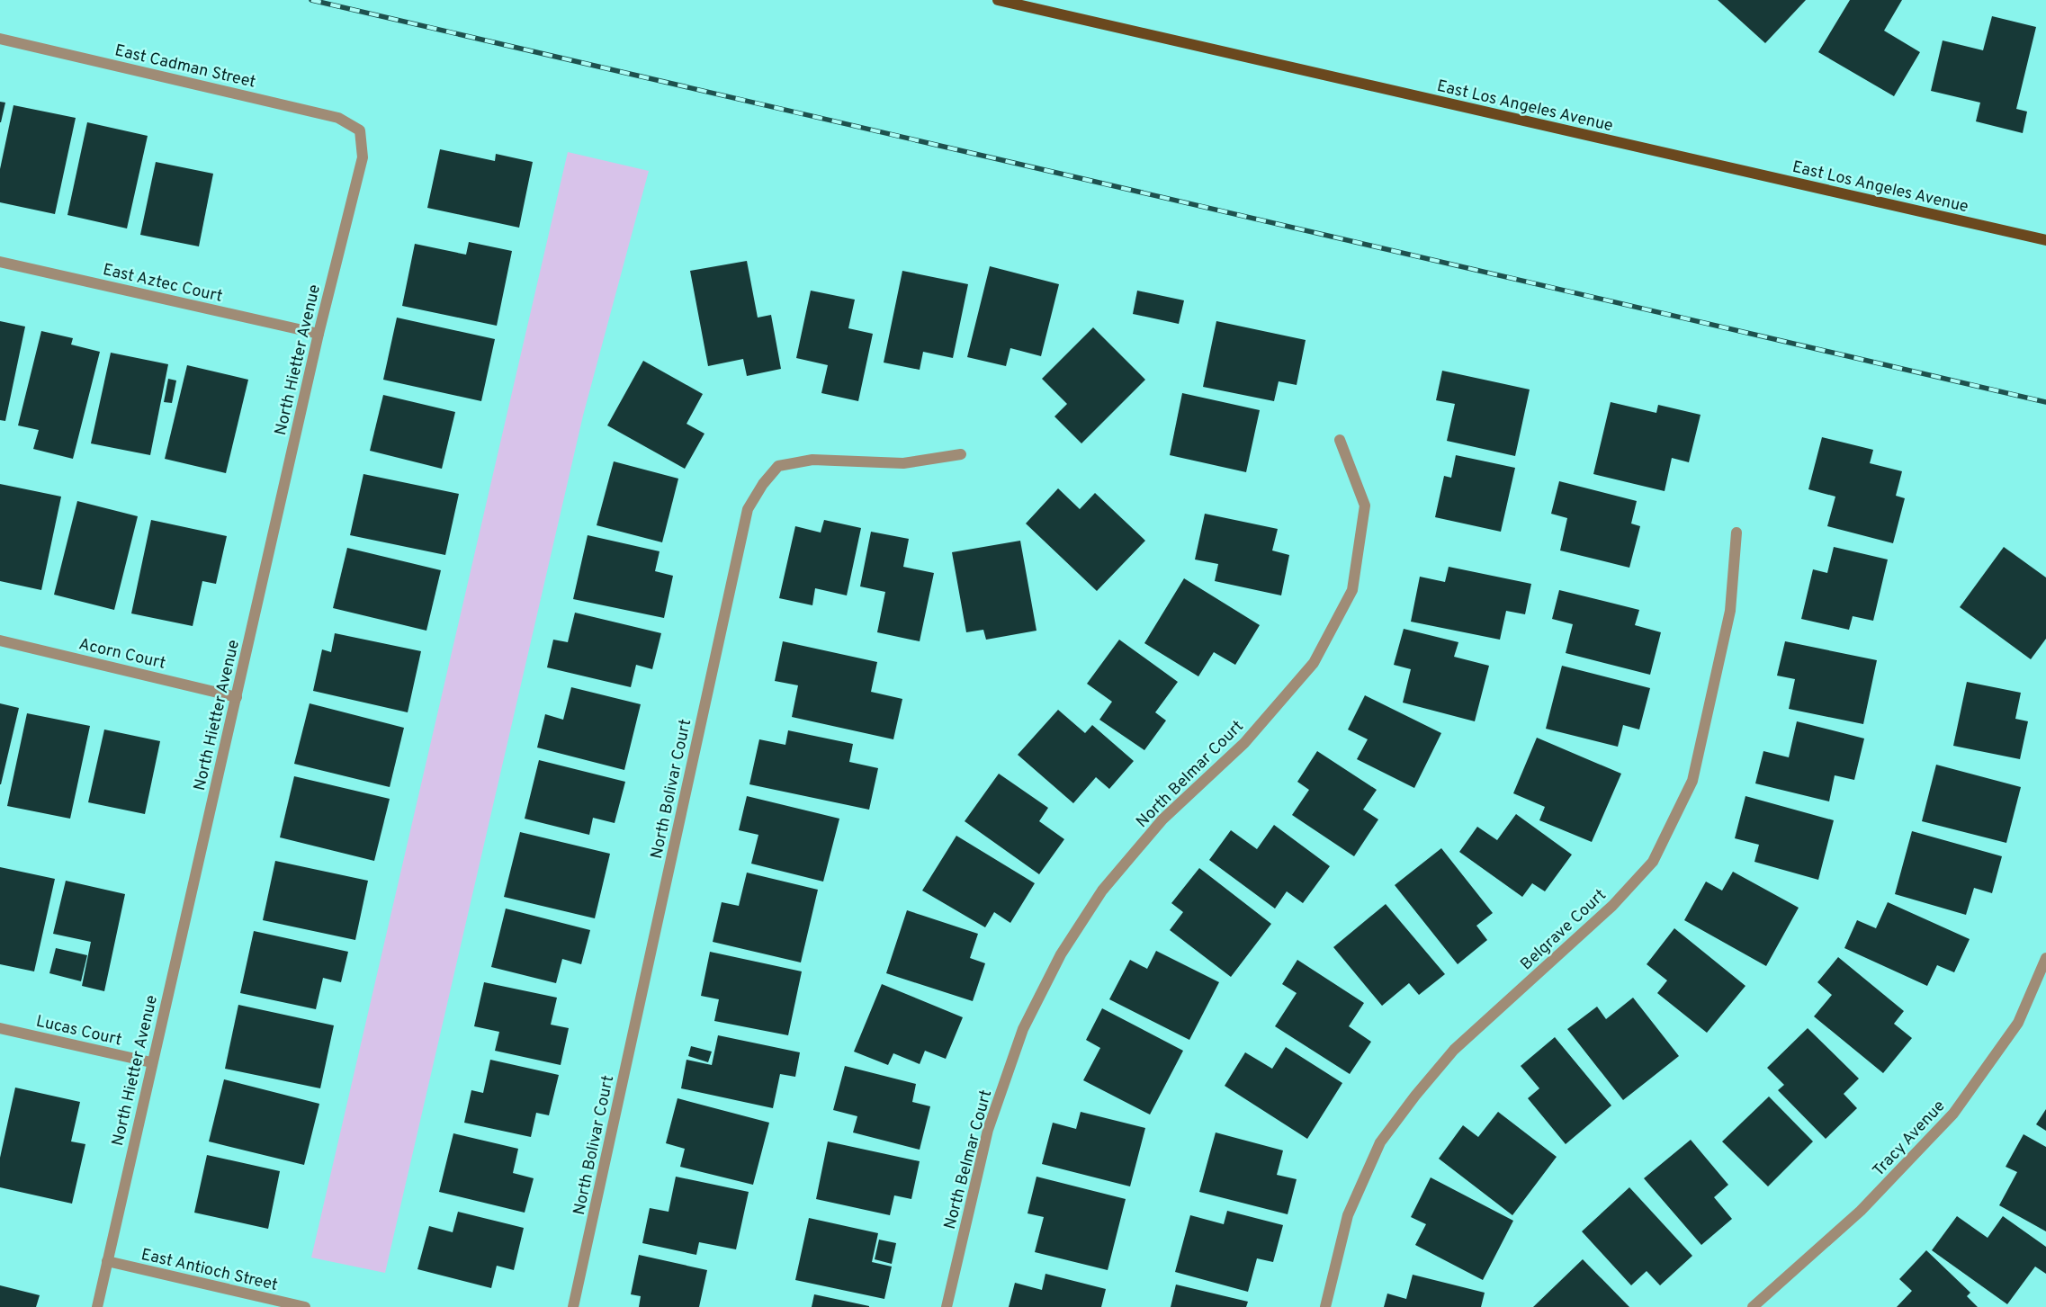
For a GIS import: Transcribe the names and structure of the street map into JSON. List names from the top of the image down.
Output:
{
  "streets": {
    "main road": ["East Los Angeles Avenue"],
    "street": [
      "East Cadman Street",
      "East Aztec Court",
      "North Hietter Avenue",
      "Acorn Court",
      "North Belmar Court",
      "North Bolivar Court",
      "Belgrave Court",
      "Lucas Court",
      "Tracy Avenue",
      "East Antioch Street"
    ]
  },
  "crossings": [
    ["East Cadman Street", "North Hietter Avenue"],
    ["East Aztec Court", "North Hietter Avenue"],
    ["North Hietter Avenue", "Acorn Court"],
    ["North Hietter Avenue", "Lucas Court"],
    ["North Hietter Avenue", "East Antioch Street"]
  ]
}
